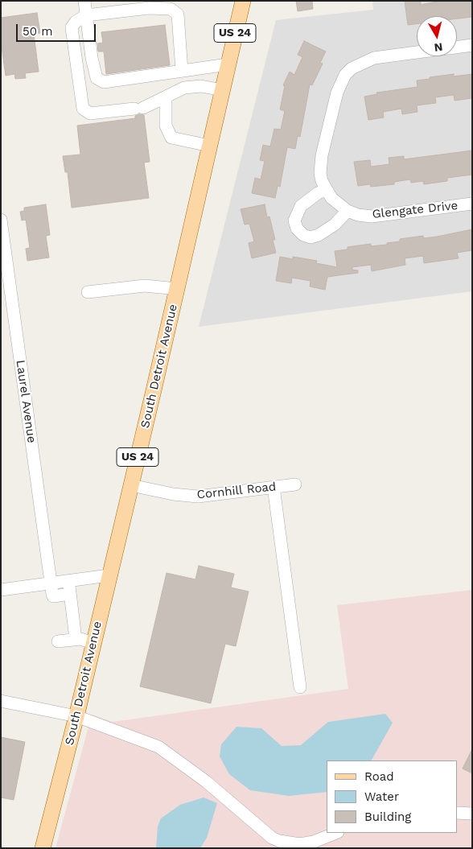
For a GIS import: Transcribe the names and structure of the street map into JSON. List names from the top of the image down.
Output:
{
  "streets": {
    "main road": ["US 24", "South Detroit Avenue"],
    "street": ["Glengate Drive", "Laurel Avenue", "Cornhill Road"]
  },
  "crossings": [
    ["South Detroit Avenue", "Cornhill Road"]
  ],
  "legend": ["Road", "Water", "Building"],
  "scale_bar": "50 m",
  "north": "bottom"
}
